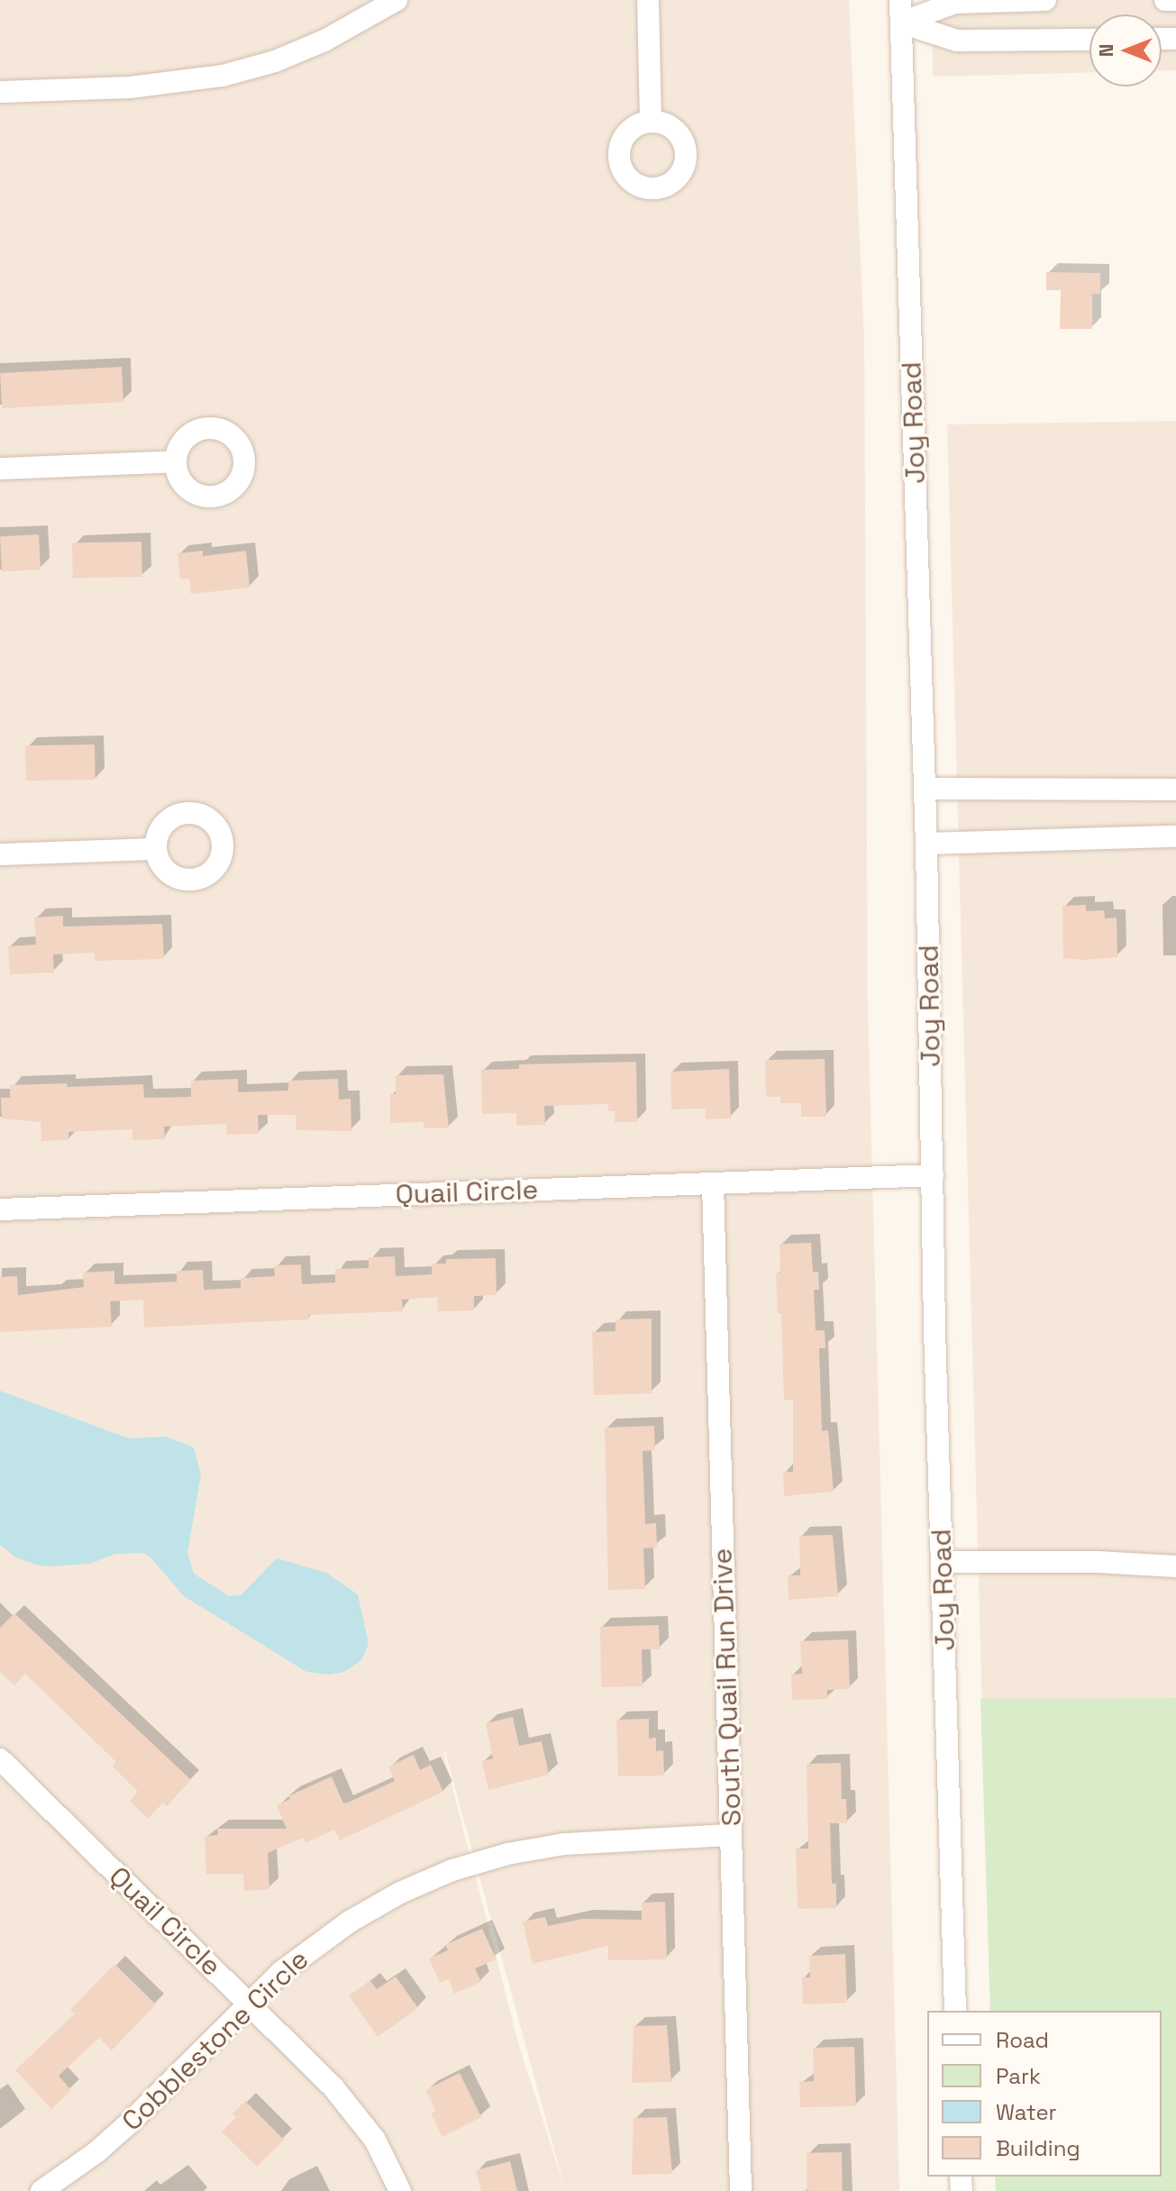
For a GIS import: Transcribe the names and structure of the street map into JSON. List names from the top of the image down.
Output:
{
  "streets": {
    "street": [
      "Joy Road",
      "Quail Circle",
      "South Quail Run Drive",
      "Cobblestone Circle"
    ]
  },
  "crossings": [
    ["Joy Road", "Quail Circle"],
    ["Quail Circle", "South Quail Run Drive"],
    ["Quail Circle", "Cobblestone Circle"],
    ["South Quail Run Drive", "Cobblestone Circle"]
  ],
  "legend": [
    "Road",
    "Park",
    "Water",
    "Building"
  ],
  "north": "left"
}
